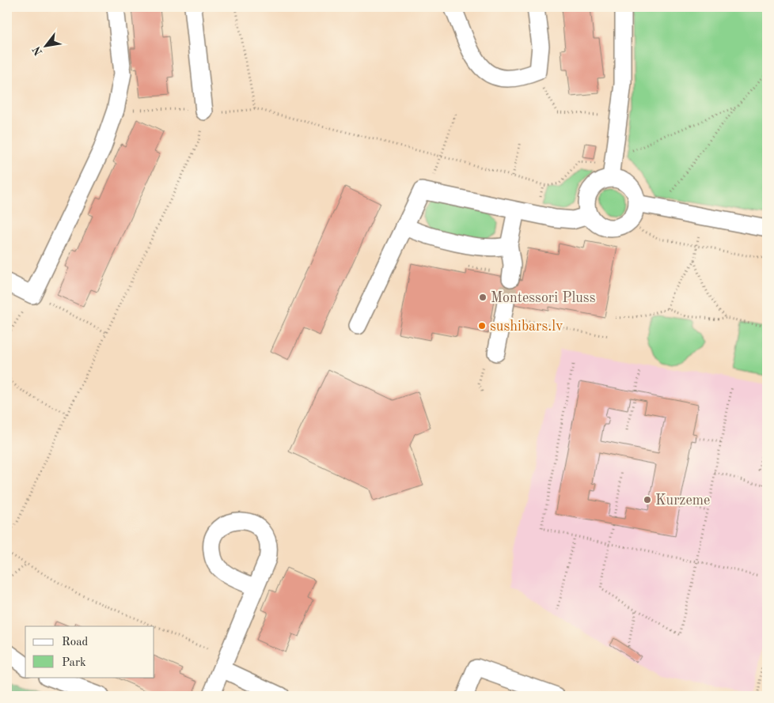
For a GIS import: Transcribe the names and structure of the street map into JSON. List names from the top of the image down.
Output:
{
  "places": ["Montessori Pluss", "sushibars.lv", "Kurzeme"],
  "legend": ["Road", "Park"],
  "north": "bottom left"
}
